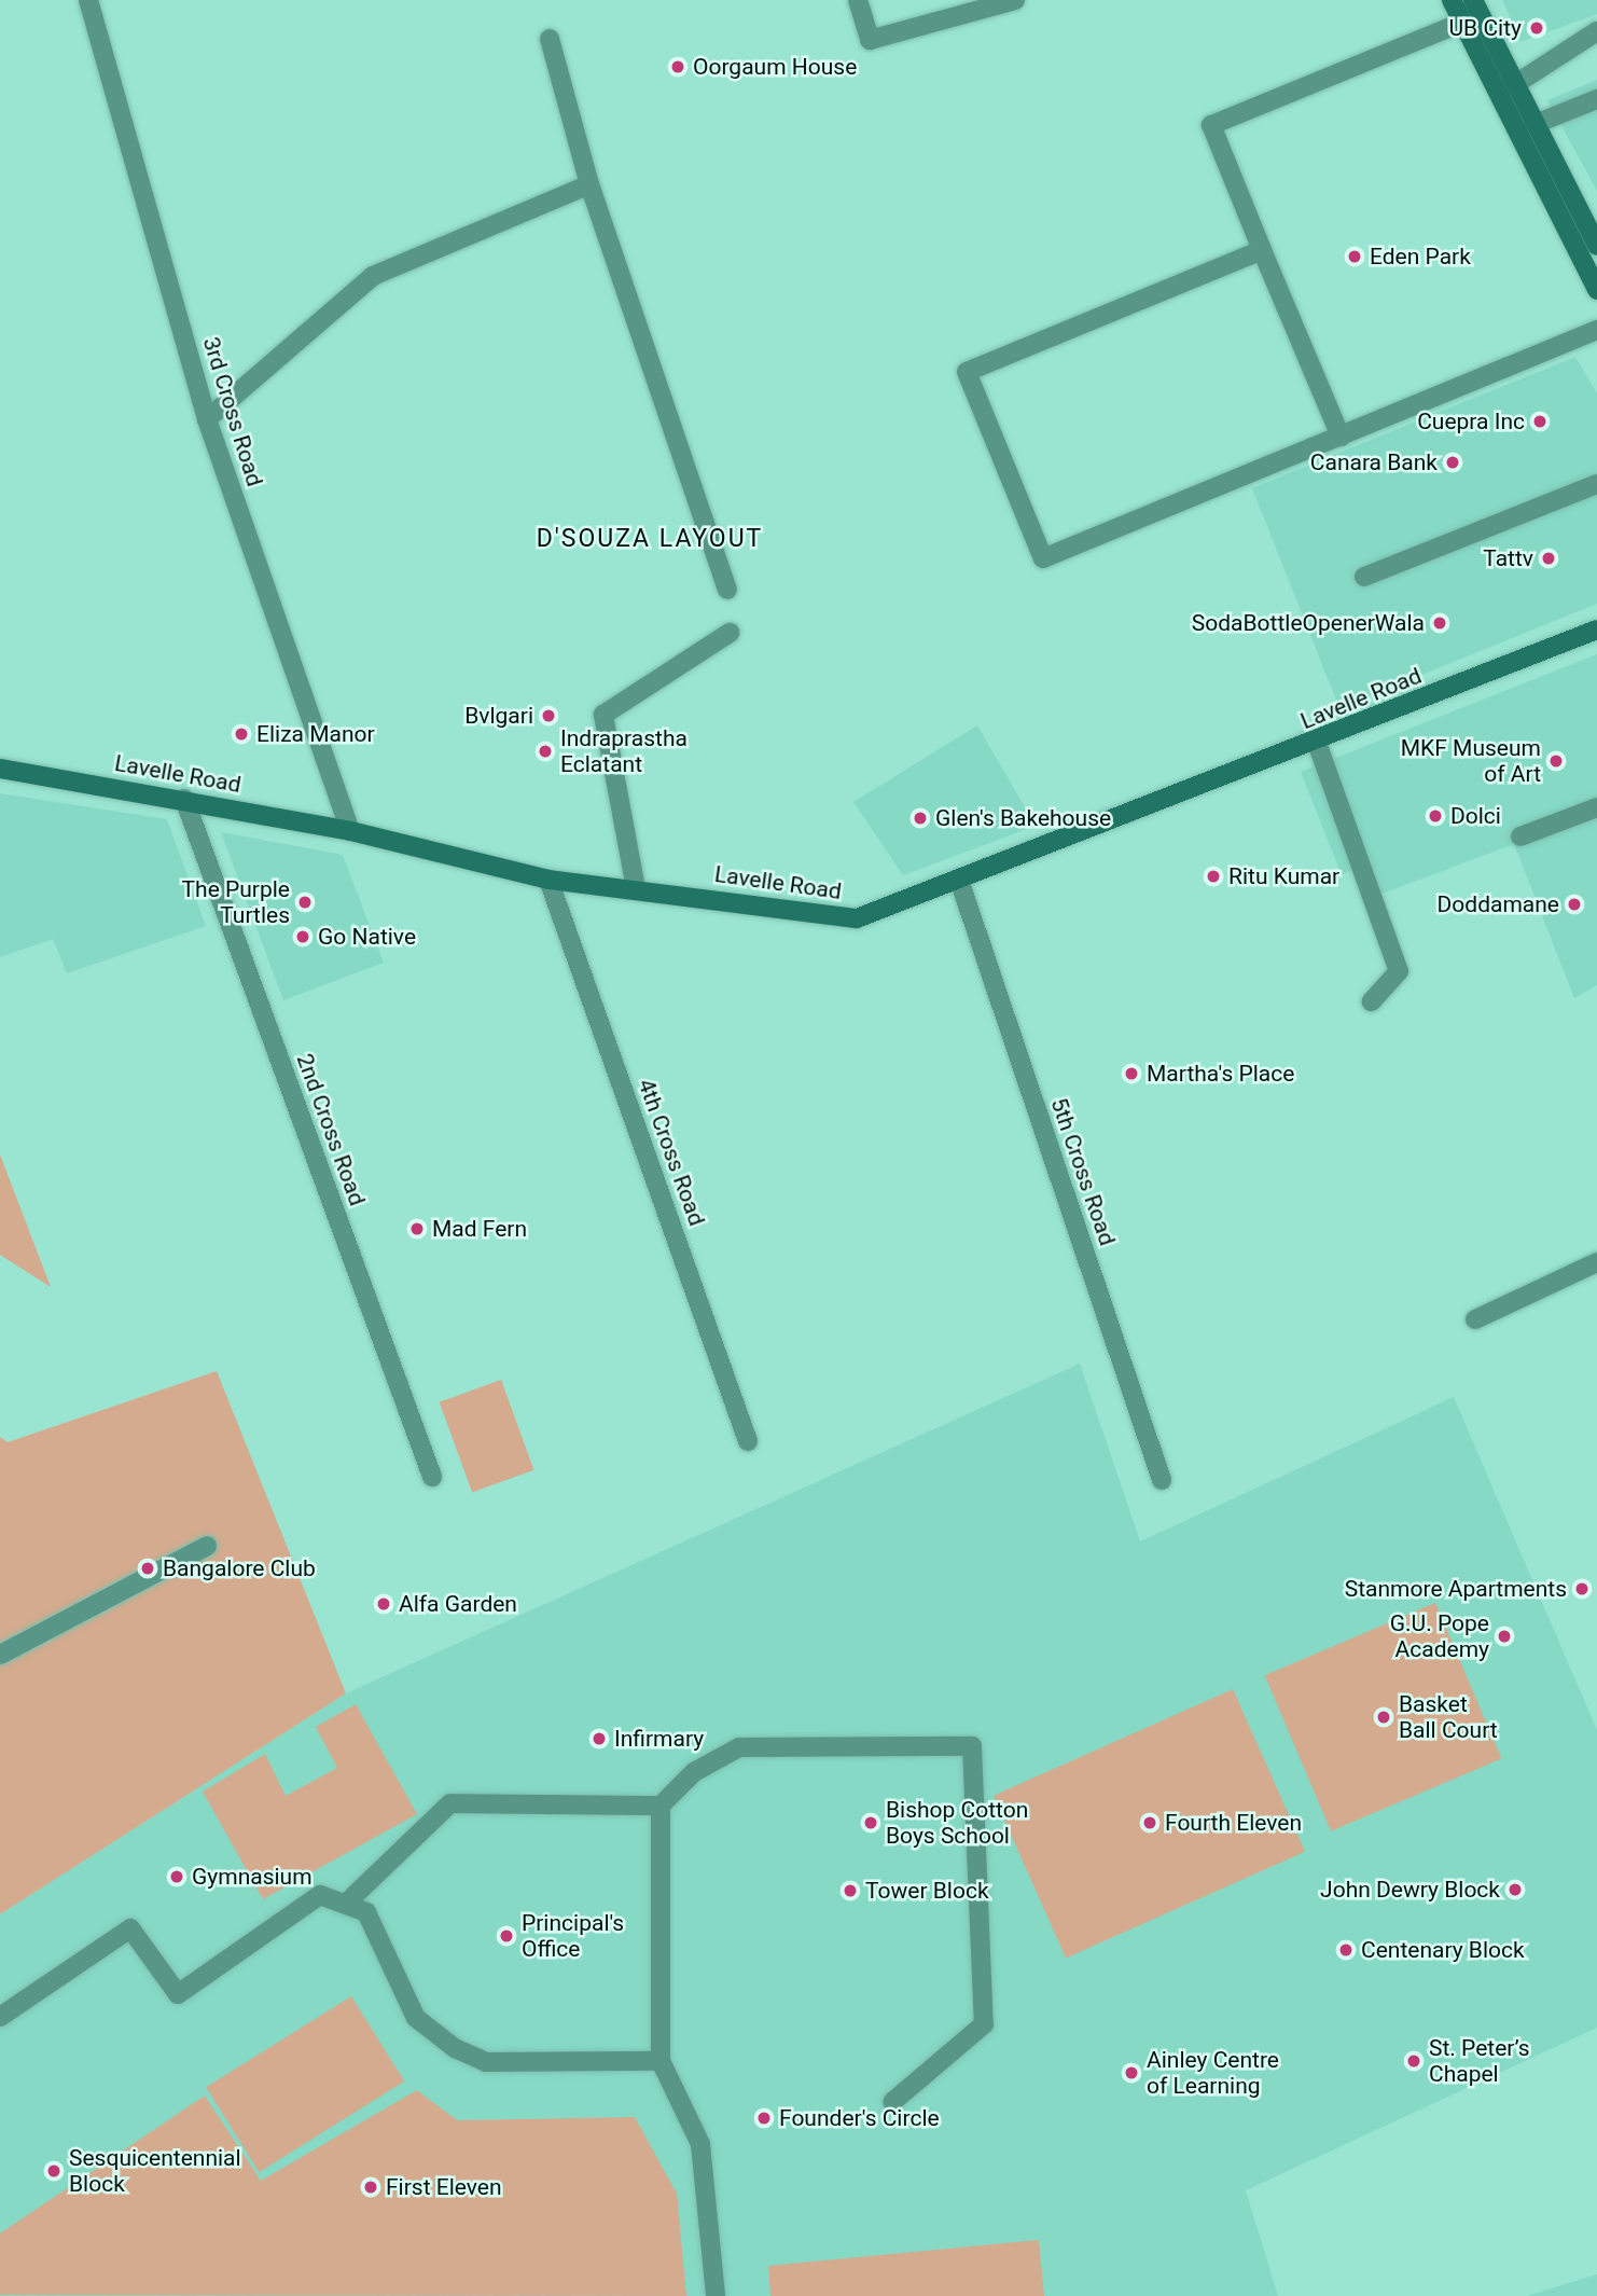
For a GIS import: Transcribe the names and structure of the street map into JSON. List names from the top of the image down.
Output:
{
  "streets": {
    "street": [
      "3rd Cross Road",
      "Lavelle Road",
      "2nd Cross Road",
      "4th Cross Road",
      "5th Cross Road"
    ]
  },
  "crossings": [
    ["3rd Cross Road", "Lavelle Road"],
    ["Lavelle Road", "2nd Cross Road"],
    ["Lavelle Road", "4th Cross Road"],
    ["Lavelle Road", "5th Cross Road"]
  ],
  "districts": ["D'SOUZA LAYOUT"],
  "places": [
    "UB City",
    "Oorgaum House",
    "Eden Park",
    "Cuepra Inc",
    "Canara Bank",
    "Tattv",
    "SodaBottleOpenerWala",
    "Bvlgari",
    "Eliza Manor",
    "Indraprastha Eclatant",
    "MKF Museum of Art",
    "Dolci",
    "Glen's Bakehouse",
    "Ritu Kumar",
    "The Purple Turtles",
    "Doddamane",
    "Go Native",
    "Martha's Place",
    "Mad Fern",
    "Bangalore Club",
    "Stanmore Apartments",
    "Alfa Garden",
    "G.U. Pope Academy",
    "Basket Ball Court",
    "Infirmary",
    "Bishop Cotton Boys School",
    "Fourth Eleven",
    "Gymnasium",
    "John Dewry Block",
    "Tower Block",
    "Principal's Office",
    "Centenary Block",
    "St. Peter’s Chapel",
    "Ainley Centre of Learning",
    "Founder's Circle",
    "Sesquicentennial Block",
    "First Eleven"
  ]
}
